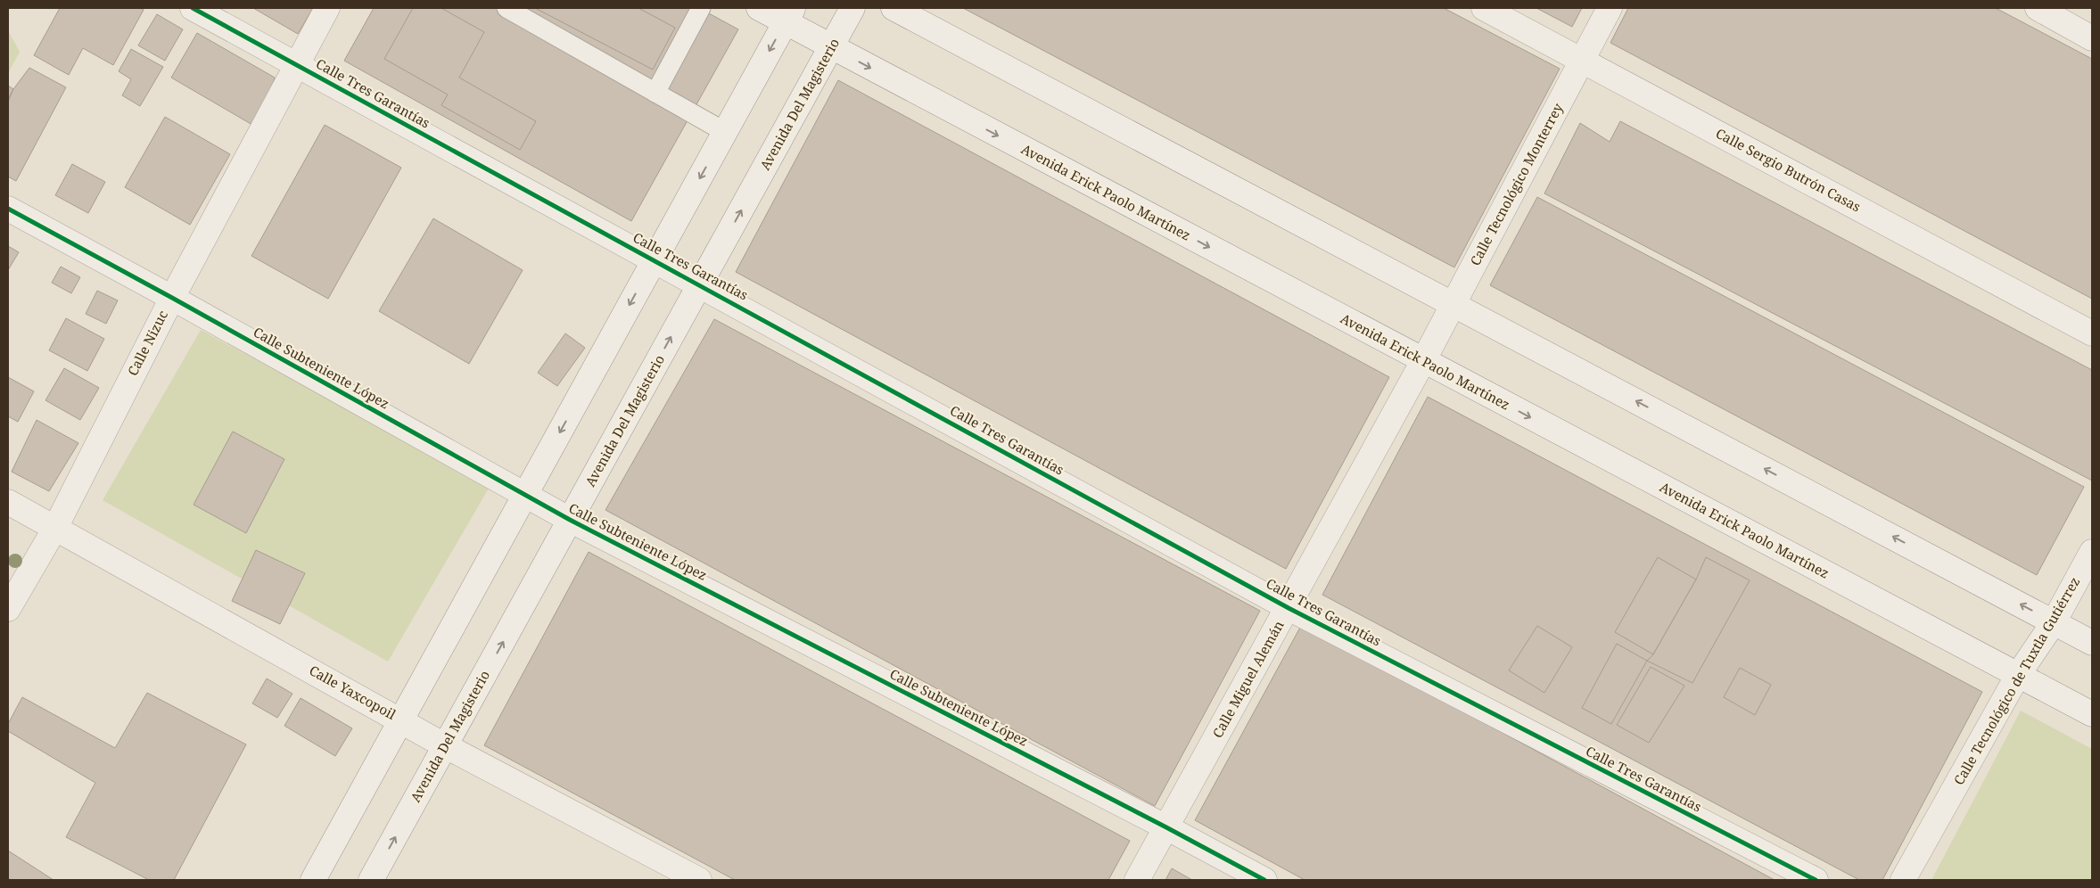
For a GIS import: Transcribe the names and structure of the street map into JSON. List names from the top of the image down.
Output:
{
  "streets": {
    "street": [
      "Calle Tres Garantías",
      "Avenida Del Magisterio",
      "Calle Sergio Butrón Casas",
      "Calle Tecnológico Monterrey",
      "Avenida Erick Paolo Martínez",
      "Calle Nizuc",
      "Calle Subteniente López",
      "Calle Miguel Alemán",
      "Calle Tecnológico de Tuxtla Gutiérrez",
      "Calle Yaxcopoil"
    ]
  },
  "crossings": [
    ["Calle Tres Garantías", "Avenida Del Magisterio"],
    ["Calle Tres Garantías", "Calle Nizuc"],
    ["Calle Tres Garantías", "Calle Miguel Alemán"],
    ["Avenida Del Magisterio", "Avenida Erick Paolo Martínez"],
    ["Avenida Del Magisterio", "Calle Subteniente López"],
    ["Avenida Del Magisterio", "Calle Yaxcopoil"],
    ["Calle Sergio Butrón Casas", "Calle Tecnológico Monterrey"],
    ["Calle Tecnológico Monterrey", "Avenida Erick Paolo Martínez"],
    ["Calle Tecnológico Monterrey", "Calle Miguel Alemán"],
    ["Avenida Erick Paolo Martínez", "Calle Miguel Alemán"],
    ["Avenida Erick Paolo Martínez", "Calle Tecnológico de Tuxtla Gutiérrez"],
    ["Calle Nizuc", "Calle Subteniente López"],
    ["Calle Nizuc", "Calle Yaxcopoil"],
    ["Calle Subteniente López", "Calle Miguel Alemán"]
  ]
}
